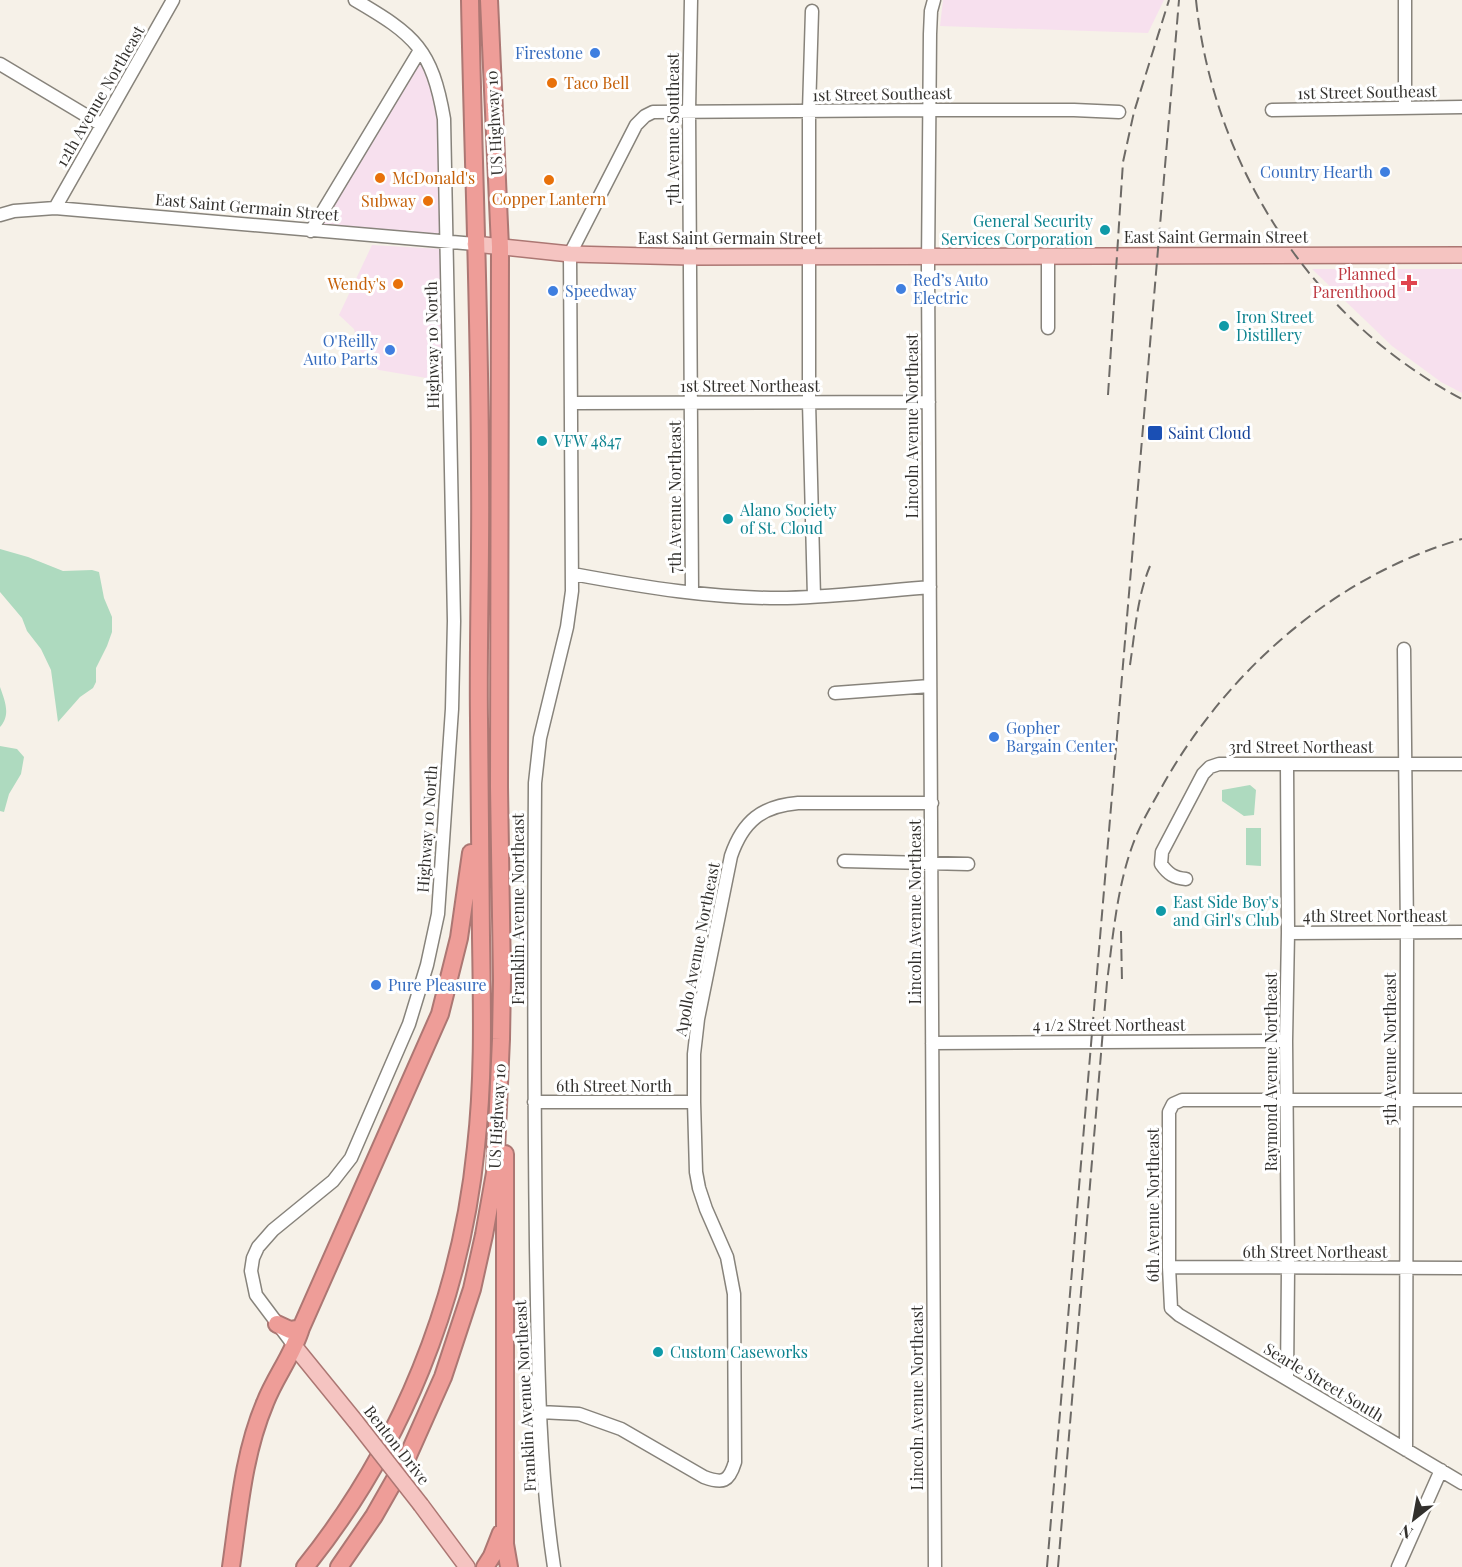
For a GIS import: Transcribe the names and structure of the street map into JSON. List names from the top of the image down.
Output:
{
  "streets": {
    "highway": ["US Highway 10"],
    "main road": ["East Saint Germain Street", "Benton Drive"],
    "street": [
      "1st Street Southeast",
      "12th Avenue Northeast",
      "7th Avenue Southeast",
      "Highway 10 North",
      "1st Street Northeast",
      "Lincoln Avenue Northeast",
      "7th Avenue Northeast",
      "3rd Street Northeast",
      "Franklin Avenue Northeast",
      "4th Street Northeast",
      "Apollo Avenue Northeast",
      "4 1/2 Street Northeast",
      "5th Avenue Northeast",
      "Raymond Avenue Northeast",
      "6th Street North",
      "6th Avenue Northeast",
      "6th Street Northeast",
      "Searle Street South"
    ]
  },
  "crossings": [
    ["1st Street Southeast", "7th Avenue Southeast"],
    ["1st Street Southeast", "East Saint Germain Street"],
    ["1st Street Southeast", "Lincoln Avenue Northeast"],
    ["1st Street Southeast", "Franklin Avenue Northeast"],
    ["12th Avenue Northeast", "East Saint Germain Street"],
    ["US Highway 10", "East Saint Germain Street"],
    ["7th Avenue Southeast", "East Saint Germain Street"],
    ["7th Avenue Southeast", "7th Avenue Northeast"],
    ["East Saint Germain Street", "Highway 10 North"],
    ["East Saint Germain Street", "Lincoln Avenue Northeast"],
    ["East Saint Germain Street", "7th Avenue Northeast"],
    ["East Saint Germain Street", "Franklin Avenue Northeast"],
    ["Highway 10 North", "Benton Drive"],
    ["1st Street Northeast", "Lincoln Avenue Northeast"],
    ["1st Street Northeast", "7th Avenue Northeast"],
    ["1st Street Northeast", "Franklin Avenue Northeast"],
    ["Lincoln Avenue Northeast", "Apollo Avenue Northeast"],
    ["Lincoln Avenue Northeast", "4 1/2 Street Northeast"],
    ["3rd Street Northeast", "5th Avenue Northeast"],
    ["3rd Street Northeast", "Raymond Avenue Northeast"],
    ["Franklin Avenue Northeast", "Apollo Avenue Northeast"],
    ["Franklin Avenue Northeast", "6th Street North"],
    ["4th Street Northeast", "5th Avenue Northeast"],
    ["4th Street Northeast", "Raymond Avenue Northeast"],
    ["Apollo Avenue Northeast", "6th Street North"],
    ["4 1/2 Street Northeast", "Raymond Avenue Northeast"],
    ["5th Avenue Northeast", "6th Street Northeast"],
    ["5th Avenue Northeast", "Searle Street South"],
    ["Raymond Avenue Northeast", "6th Avenue Northeast"],
    ["Raymond Avenue Northeast", "6th Street Northeast"],
    ["Raymond Avenue Northeast", "Searle Street South"],
    ["6th Avenue Northeast", "6th Street Northeast"],
    ["6th Avenue Northeast", "Searle Street South"]
  ],
  "places": {
    "other": [
      "Firestone",
      "Taco Bell",
      "Country Hearth",
      "McDonald's",
      "Copper Lantern",
      "Subway",
      "General Security Services Corporation",
      "Wendy's",
      "Red’s Auto Electric",
      "Speedway",
      "Iron Street Distillery",
      "O'Reilly Auto Parts",
      "VFW 4847",
      "Alano Society of St. Cloud",
      "Gopher Bargain Center",
      "East Side Boy's and Girl's Club",
      "Pure Pleasure",
      "Custom Caseworks"
    ],
    "health": ["Planned Parenthood"],
    "transit": ["Saint Cloud"]
  },
  "north": "bottom left"
}
